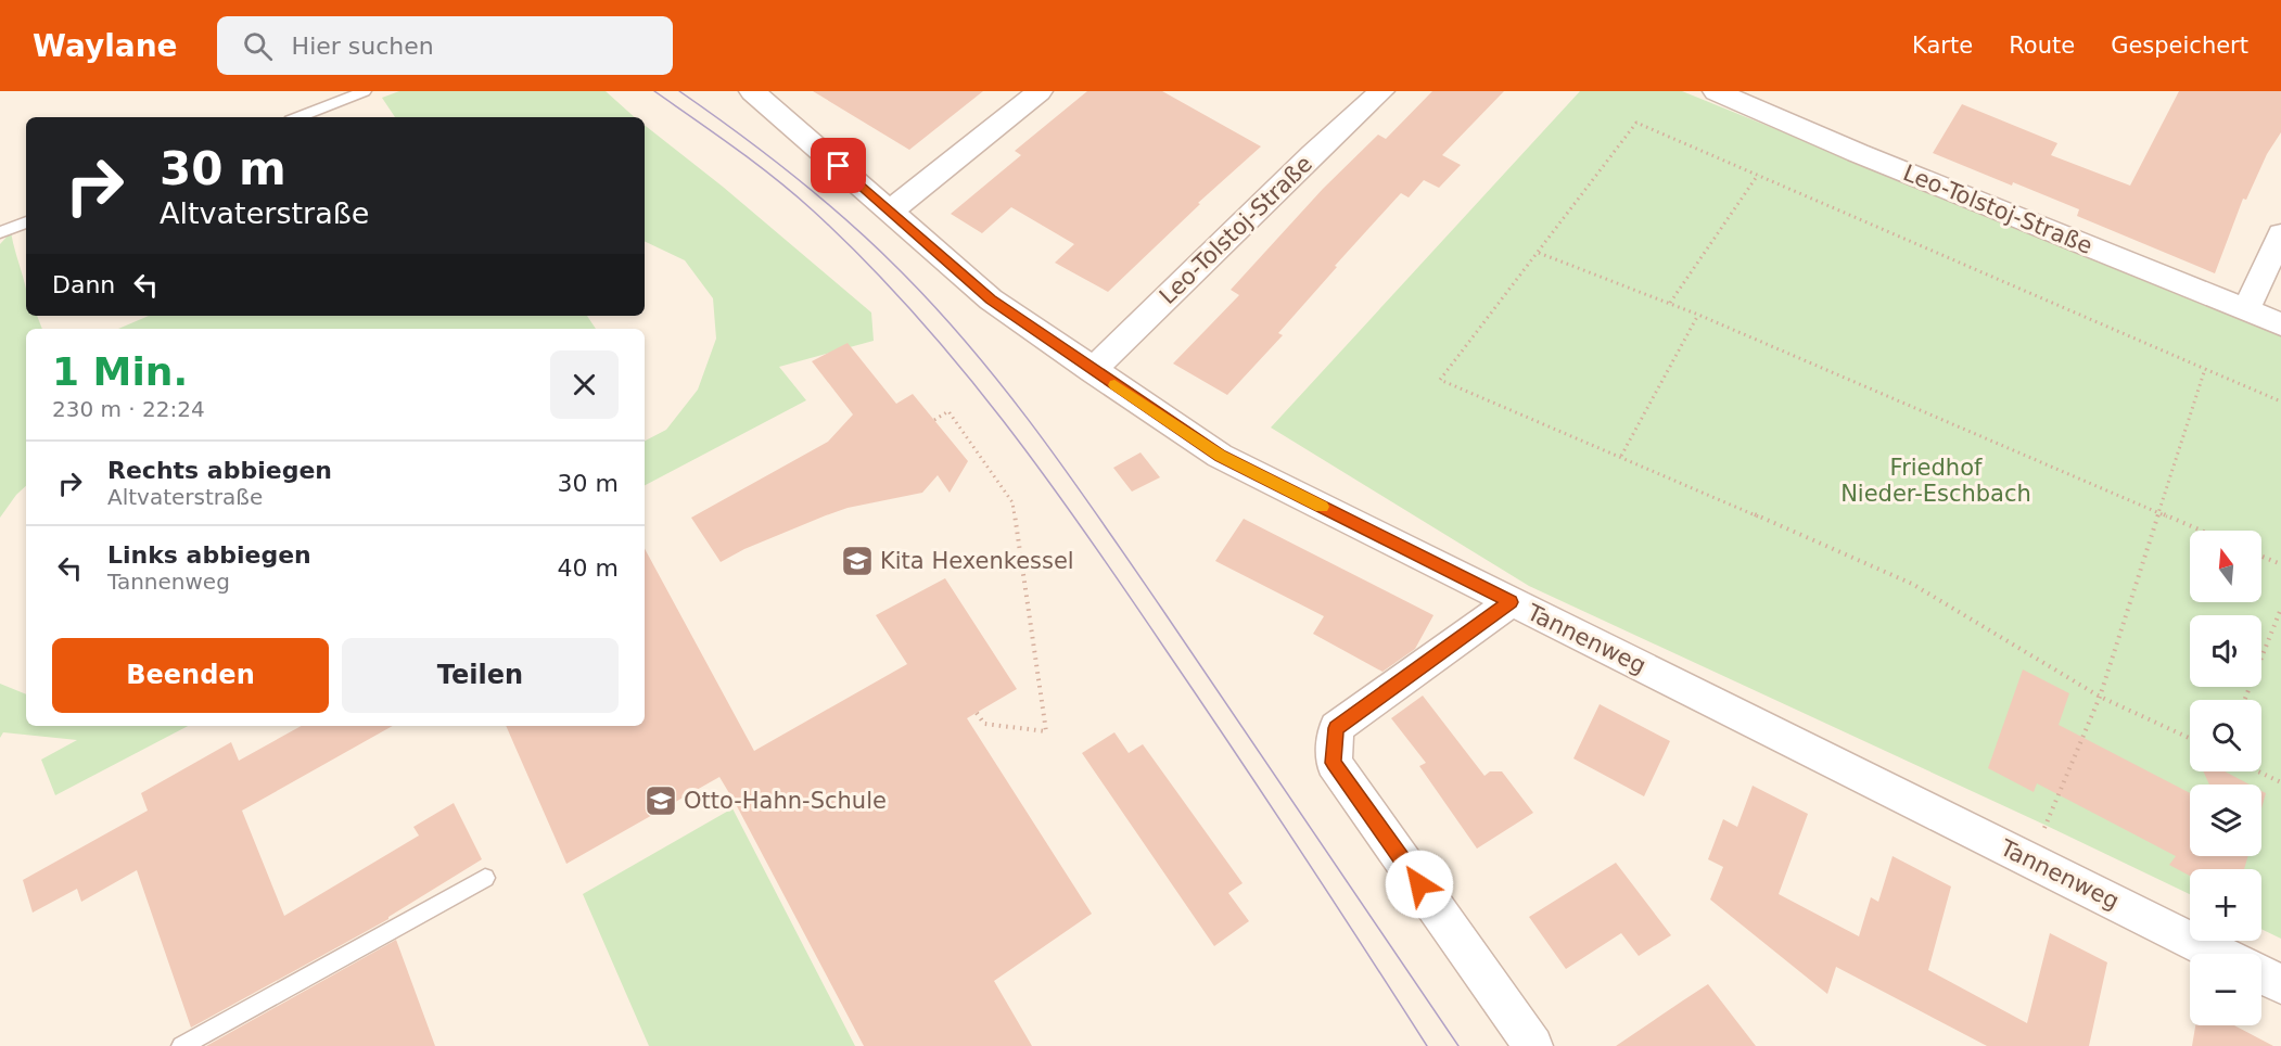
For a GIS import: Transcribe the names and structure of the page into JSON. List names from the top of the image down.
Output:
{
  "streets": {
    "street": ["Leo-Tolstoj-Straße", "Tannenweg"]
  },
  "crossings": [
    ["Leo-Tolstoj-Straße", "Tannenweg"]
  ],
  "parks": ["Friedhof Nieder-Eschbach"],
  "places": {
    "school or university": ["Kita Hexenkessel", "Otto-Hahn-Schule"]
  },
  "north": "top",
  "page": {
    "header": "Waylane",
    "search": "Hier suchen",
    "nav": ["Karte", "Route", "Gespeichert"],
    "turn": ["30 m", "Altvaterstraße"],
    "then": "Dann",
    "heading": ["1 Min.", "230 m · 22:24"],
    "list": [
      {
        "name": "Rechts abbiegen",
        "note": "Altvaterstraße",
        "value": "30 m"
      },
      {
        "name": "Links abbiegen",
        "note": "Tannenweg",
        "value": "40 m"
      }
    ],
    "map_buttons": ["+", "−"],
    "buttons": ["Beenden", "Teilen"]
  }
}
